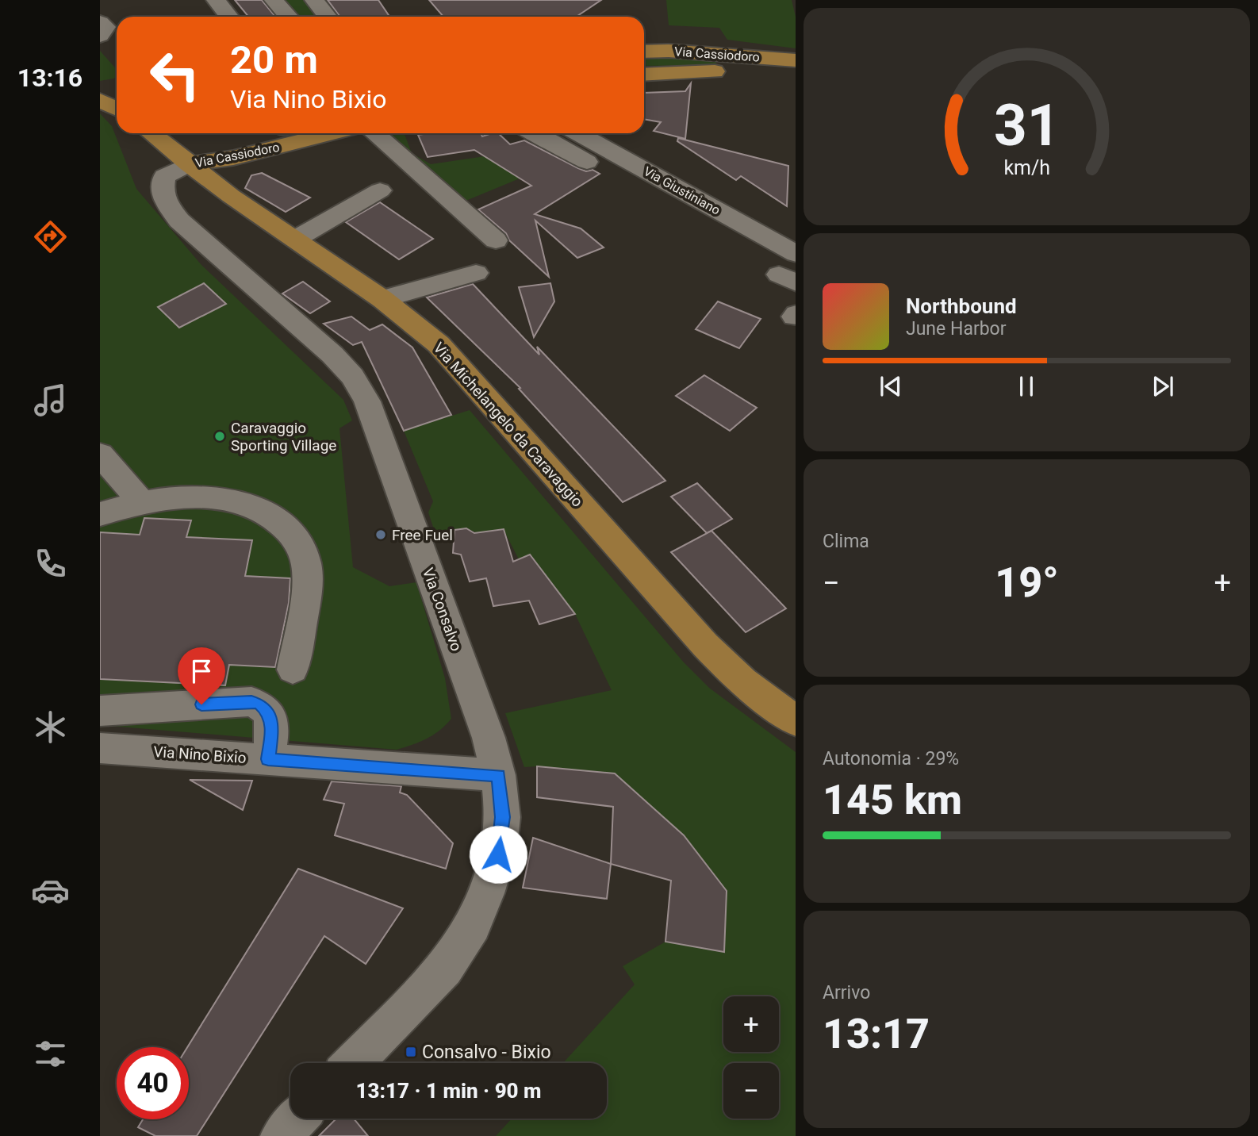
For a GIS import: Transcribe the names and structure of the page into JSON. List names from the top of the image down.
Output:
{
  "streets": {
    "main road": ["Via Cassiodoro", "Via Michelangelo da Caravaggio"],
    "street": ["Via Giustiniano", "Via Consalvo", "Via Nino Bixio"]
  },
  "crossings": [
    ["Via Cassiodoro", "Via Michelangelo da Caravaggio"],
    ["Via Cassiodoro", "Via Consalvo"],
    ["Via Michelangelo da Caravaggio", "Via Consalvo"],
    ["Via Consalvo", "Via Nino Bixio"]
  ],
  "places": {
    "other": ["Caravaggio Sporting Village", "Free Fuel"],
    "transit": ["Consalvo - Bixio"]
  },
  "page": {
    "tabs": "13:16",
    "turn": ["20 m", "Via Nino Bixio"],
    "song": ["Northbound", "June Harbor"],
    "tile": [
      "Clima",
      ["Autonomia · 29%", "145 km"],
      ["Arrivo", "13:17"]
    ],
    "heat": ["−", "19°", "+"],
    "map_buttons": ["+", "−"],
    "limit": "40",
    "trip": "13:17 · 1 min · 90 m",
    "gauge": ["31", "km/h"]
  }
}
